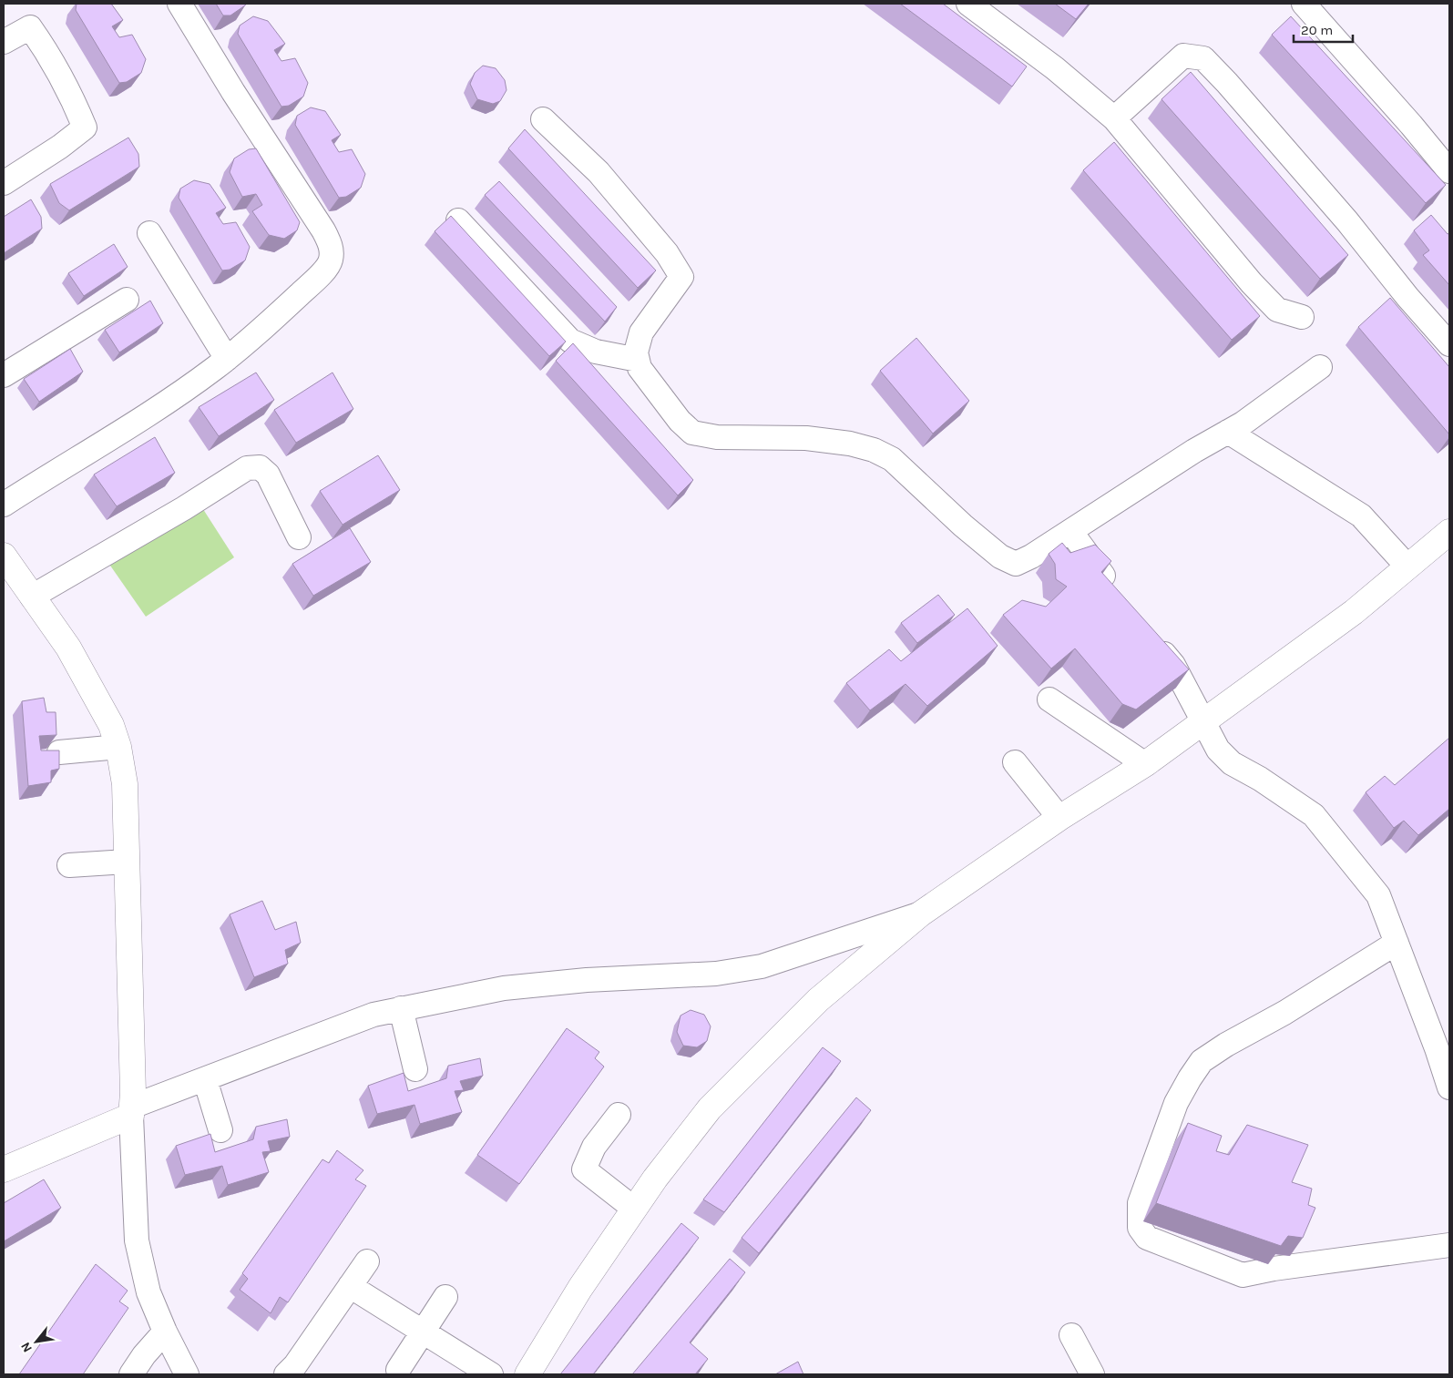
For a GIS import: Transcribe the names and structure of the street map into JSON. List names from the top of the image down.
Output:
{
  "scale_bar": "20 m",
  "north": "bottom left"
}
